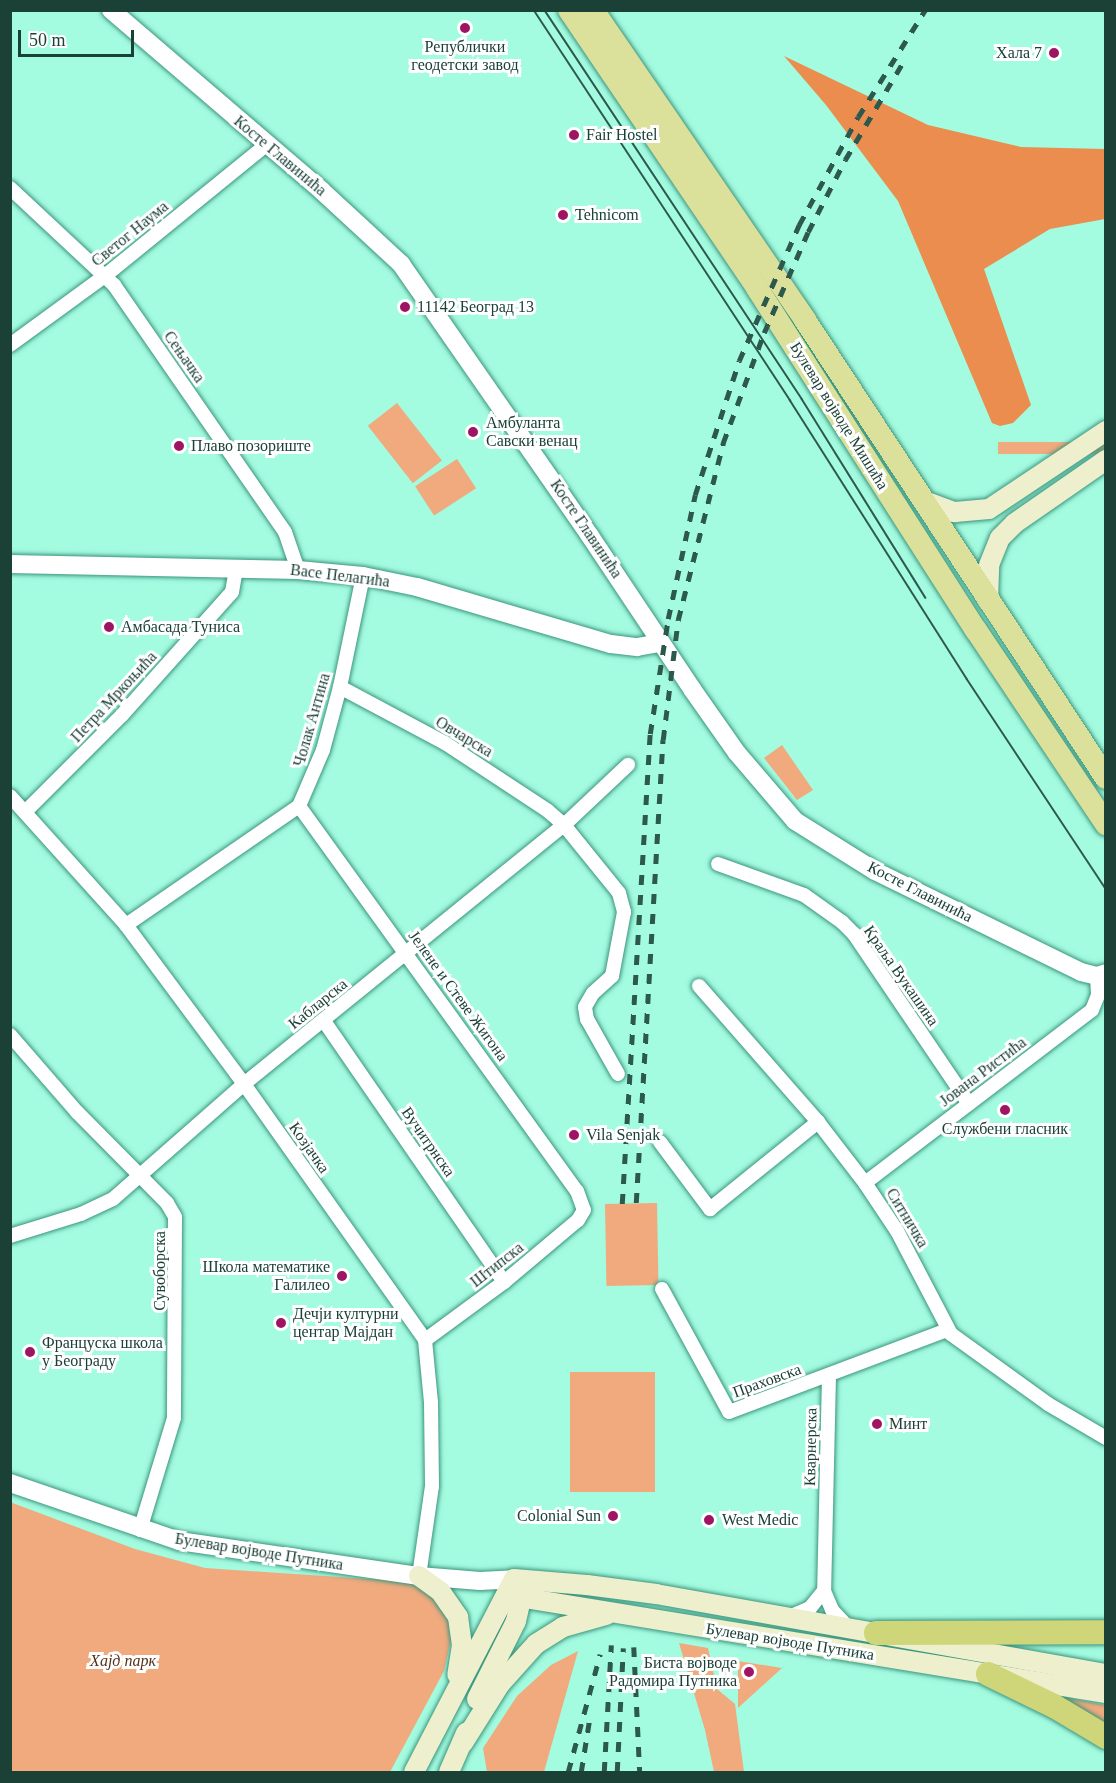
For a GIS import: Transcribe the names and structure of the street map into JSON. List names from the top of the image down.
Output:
{
  "streets": {
    "main road": ["Булевар војводе Мишића", "Булевар војводе Путника"],
    "street": [
      "Косте Главинића",
      "Светог Наума",
      "Сењачка",
      "Васе Пелагића",
      "Петра Мркоњића",
      "Чолак Антина",
      "Овчарска",
      "Краља Вукашина",
      "Јелене и Стеве Жигона",
      "Кабларска",
      "Јована Ристића",
      "Вучитрнска",
      "Козјачка",
      "Ситничка",
      "Штипска",
      "Сувоборска",
      "Праховска",
      "Кварнерска"
    ]
  },
  "crossings": [
    ["Косте Главинића", "Светог Наума"],
    ["Косте Главинића", "Васе Пелагића"],
    ["Косте Главинића", "Јована Ристића"],
    ["Светог Наума", "Сењачка"],
    ["Сењачка", "Васе Пелагића"],
    ["Васе Пелагића", "Петра Мркоњића"],
    ["Васе Пелагића", "Чолак Антина"],
    ["Петра Мркоњића", "Козјачка"],
    ["Чолак Антина", "Овчарска"],
    ["Чолак Антина", "Јелене и Стеве Жигона"],
    ["Овчарска", "Кабларска"],
    ["Краља Вукашина", "Јована Ристића"],
    ["Јелене и Стеве Жигона", "Кабларска"],
    ["Јелене и Стеве Жигона", "Штипска"],
    ["Кабларска", "Вучитрнска"],
    ["Кабларска", "Козјачка"],
    ["Кабларска", "Сувоборска"],
    ["Јована Ристића", "Ситничка"],
    ["Вучитрнска", "Штипска"],
    ["Козјачка", "Штипска"],
    ["Козјачка", "Булевар војводе Путника"],
    ["Ситничка", "Праховска"],
    ["Сувоборска", "Булевар војводе Путника"],
    ["Праховска", "Кварнерска"]
  ],
  "parks": ["Хајд парк"],
  "places": [
    "Републички геодетски завод",
    "Хала 7",
    "Fair Hostel",
    "Tehnicom",
    "11142 Београд 13",
    "Амбуланта Савски венац",
    "Плаво позориште",
    "Амбасада Туниса",
    "Службени гласник",
    "Vila Senjak",
    "Школа математике Галилео",
    "Дечји културни центар Мајдан",
    "Француска школа у Београду",
    "Минт",
    "Colonial Sun",
    "West Medic",
    "Биста војводе Радомира Путника"
  ],
  "scale_bar": "50 m"
}
